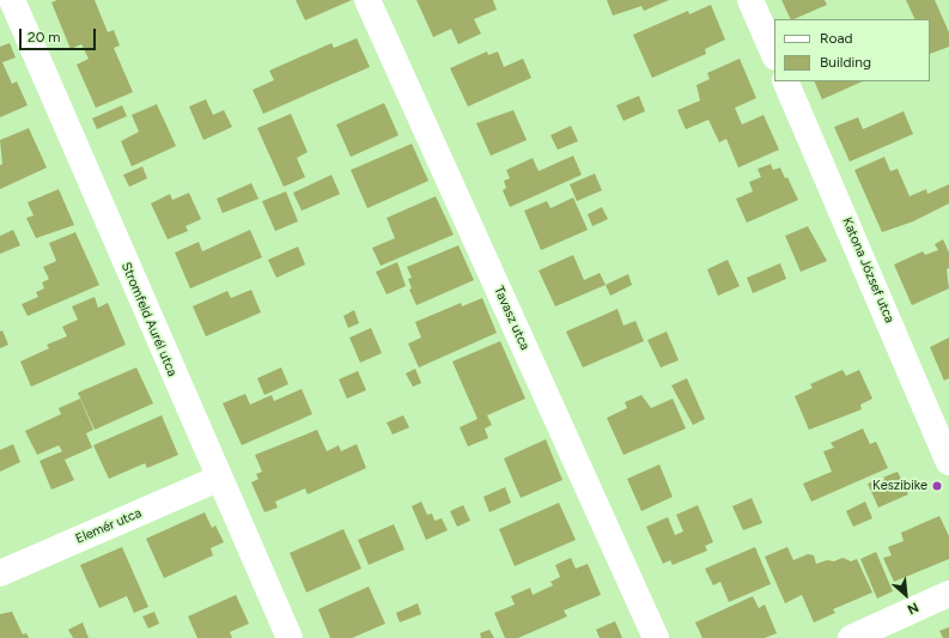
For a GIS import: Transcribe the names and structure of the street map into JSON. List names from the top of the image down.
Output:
{
  "streets": {
    "street": [
      "Katona József utca",
      "Tavasz utca",
      "Stromfeld Aurél utca",
      "Elemér utca"
    ]
  },
  "crossings": [
    ["Stromfeld Aurél utca", "Elemér utca"]
  ],
  "places": ["Keszibike"],
  "legend": ["Road", "Building"],
  "scale_bar": "20 m",
  "north": "bottom right"
}
